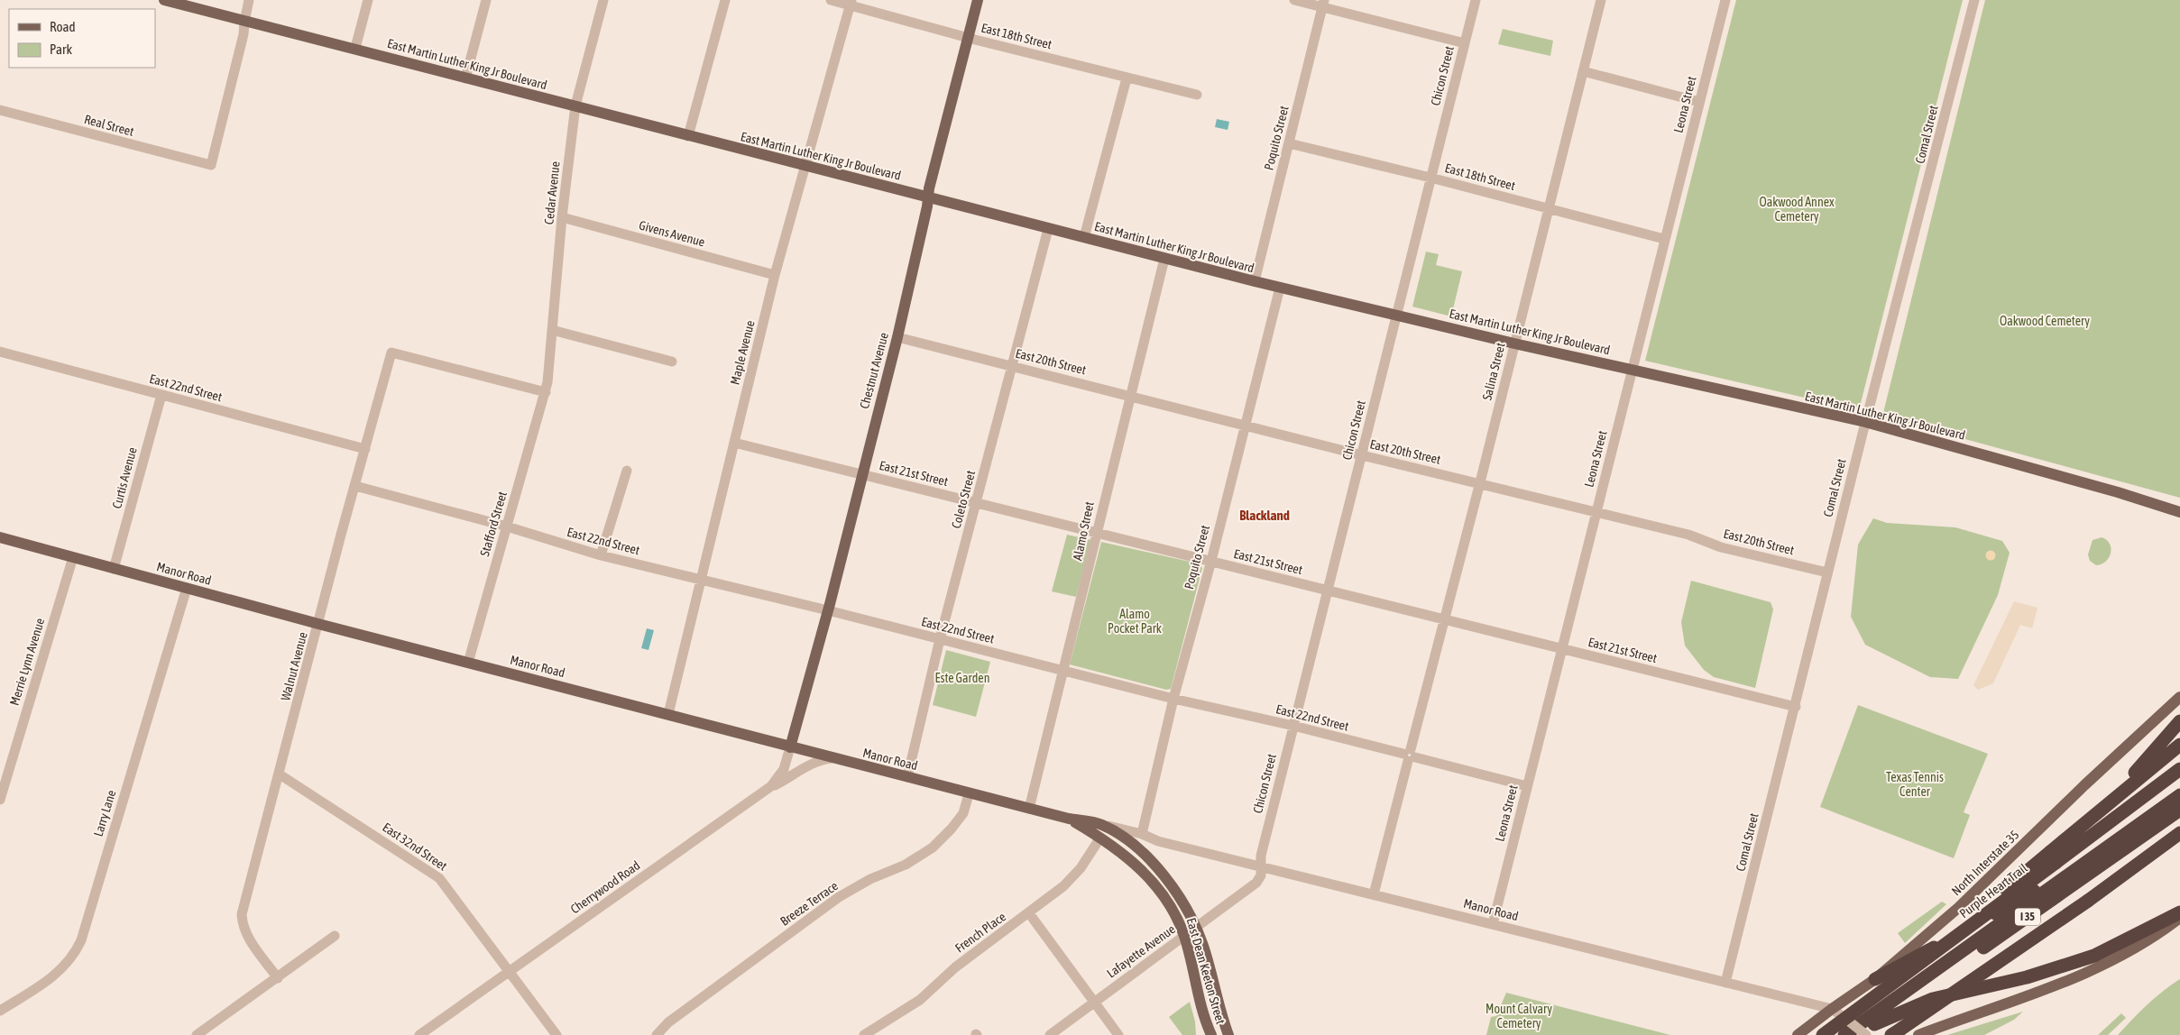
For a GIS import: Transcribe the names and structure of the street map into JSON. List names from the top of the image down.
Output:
{
  "streets": {
    "highway": ["I 35"],
    "main road": [
      "East Martin Luther King Jr Boulevard",
      "Chestnut Avenue",
      "Manor Road",
      "North Interstate 35",
      "East Dean Keeton Street"
    ],
    "street": [
      "East 18th Street",
      "Chicon Street",
      "Leona Street",
      "Real Street",
      "Comal Street",
      "Poquito Street",
      "Cedar Avenue",
      "Givens Avenue",
      "Maple Avenue",
      "East 20th Street",
      "Salina Street",
      "East 22nd Street",
      "East 21st Street",
      "Curtis Avenue",
      "Coleto Street",
      "Stafford Street",
      "Alamo Street",
      "Merrie Lynn Avenue",
      "Walnut Avenue",
      "Larry Lane",
      "East 32nd Street",
      "Cherrywood Road",
      "Breeze Terrace",
      "French Place",
      "Lafayette Avenue"
    ]
  },
  "crossings": [
    ["East 18th Street", "Chicon Street"],
    ["East 18th Street", "Leona Street"],
    ["East 18th Street", "Poquito Street"],
    ["East 18th Street", "Maple Avenue"],
    ["East 18th Street", "Chestnut Avenue"],
    ["East 18th Street", "Salina Street"],
    ["East Martin Luther King Jr Boulevard", "Chicon Street"],
    ["East Martin Luther King Jr Boulevard", "Leona Street"],
    ["East Martin Luther King Jr Boulevard", "Real Street"],
    ["East Martin Luther King Jr Boulevard", "Comal Street"],
    ["East Martin Luther King Jr Boulevard", "Poquito Street"],
    ["East Martin Luther King Jr Boulevard", "Cedar Avenue"],
    ["East Martin Luther King Jr Boulevard", "Maple Avenue"],
    ["East Martin Luther King Jr Boulevard", "Chestnut Avenue"],
    ["East Martin Luther King Jr Boulevard", "Salina Street"],
    ["East Martin Luther King Jr Boulevard", "Coleto Street"],
    ["East Martin Luther King Jr Boulevard", "Alamo Street"],
    ["Chicon Street", "East 20th Street"],
    ["Chicon Street", "East 22nd Street"],
    ["Chicon Street", "East 21st Street"],
    ["Chicon Street", "Manor Road"],
    ["Chicon Street", "Lafayette Avenue"],
    ["Leona Street", "East 20th Street"],
    ["Leona Street", "East 22nd Street"],
    ["Leona Street", "East 21st Street"],
    ["Leona Street", "Manor Road"],
    ["Comal Street", "East 20th Street"],
    ["Comal Street", "East 21st Street"],
    ["Comal Street", "Manor Road"],
    ["Poquito Street", "East 20th Street"],
    ["Poquito Street", "East 22nd Street"],
    ["Poquito Street", "East 21st Street"],
    ["Poquito Street", "Manor Road"],
    ["Cedar Avenue", "Givens Avenue"],
    ["Cedar Avenue", "Stafford Street"],
    ["Cedar Avenue", "Walnut Avenue"],
    ["Givens Avenue", "Maple Avenue"],
    ["Maple Avenue", "East 22nd Street"],
    ["Maple Avenue", "East 21st Street"],
    ["Maple Avenue", "Manor Road"],
    ["East 20th Street", "Chestnut Avenue"],
    ["East 20th Street", "Salina Street"],
    ["East 20th Street", "Coleto Street"],
    ["East 20th Street", "Alamo Street"],
    ["Chestnut Avenue", "East 22nd Street"],
    ["Chestnut Avenue", "East 21st Street"],
    ["Chestnut Avenue", "Manor Road"],
    ["Chestnut Avenue", "Cherrywood Road"],
    ["Salina Street", "East 22nd Street"],
    ["Salina Street", "East 21st Street"],
    ["Salina Street", "Manor Road"],
    ["East 22nd Street", "Curtis Avenue"],
    ["East 22nd Street", "Coleto Street"],
    ["East 22nd Street", "Stafford Street"],
    ["East 22nd Street", "Alamo Street"],
    ["East 22nd Street", "Walnut Avenue"],
    ["East 21st Street", "Coleto Street"],
    ["East 21st Street", "Alamo Street"],
    ["Curtis Avenue", "Manor Road"],
    ["Coleto Street", "Manor Road"],
    ["Stafford Street", "Manor Road"],
    ["Stafford Street", "Walnut Avenue"],
    ["Alamo Street", "Manor Road"],
    ["Manor Road", "Merrie Lynn Avenue"],
    ["Manor Road", "Walnut Avenue"],
    ["Manor Road", "Larry Lane"],
    ["Manor Road", "North Interstate 35"],
    ["Manor Road", "Cherrywood Road"],
    ["Manor Road", "Breeze Terrace"],
    ["Manor Road", "I 35"],
    ["Manor Road", "Lafayette Avenue"],
    ["Manor Road", "East Dean Keeton Street"],
    ["Walnut Avenue", "East 32nd Street"],
    ["East 32nd Street", "Cherrywood Road"],
    ["French Place", "East Dean Keeton Street"],
    ["Lafayette Avenue", "East Dean Keeton Street"]
  ],
  "districts": ["Blackland"],
  "parks": [
    "Oakwood Annex Cemetery",
    "Oakwood Cemetery",
    "Alamo Pocket Park",
    "Este Garden",
    "Texas Tennis Center",
    "Mount Calvary Cemetery"
  ],
  "legend": ["Road", "Park"]
}
